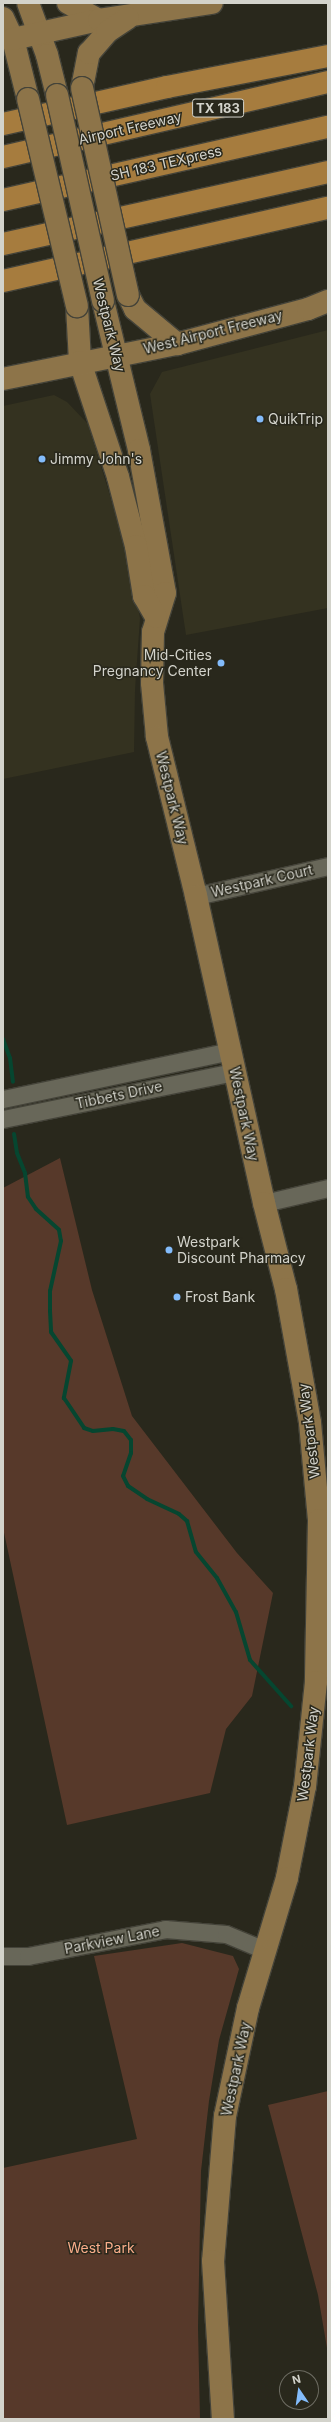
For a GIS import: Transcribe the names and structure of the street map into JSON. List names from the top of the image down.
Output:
{
  "streets": {
    "highway": ["TX 183", "Airport Freeway", "SH 183 TEXpress"],
    "main road": ["Westpark Way", "West Airport Freeway"],
    "street": ["Westpark Court", "Tibbets Drive", "Parkview Lane"]
  },
  "crossings": [
    ["Westpark Way", "West Airport Freeway"],
    ["Westpark Way", "Westpark Court"],
    ["Westpark Way", "Tibbets Drive"],
    ["Westpark Way", "Parkview Lane"]
  ],
  "parks": ["West Park"],
  "places": [
    "QuikTrip",
    "Jimmy John's",
    "Mid-Cities Pregnancy Center",
    "Westpark Discount Pharmacy",
    "Frost Bank"
  ],
  "north": "top"
}
